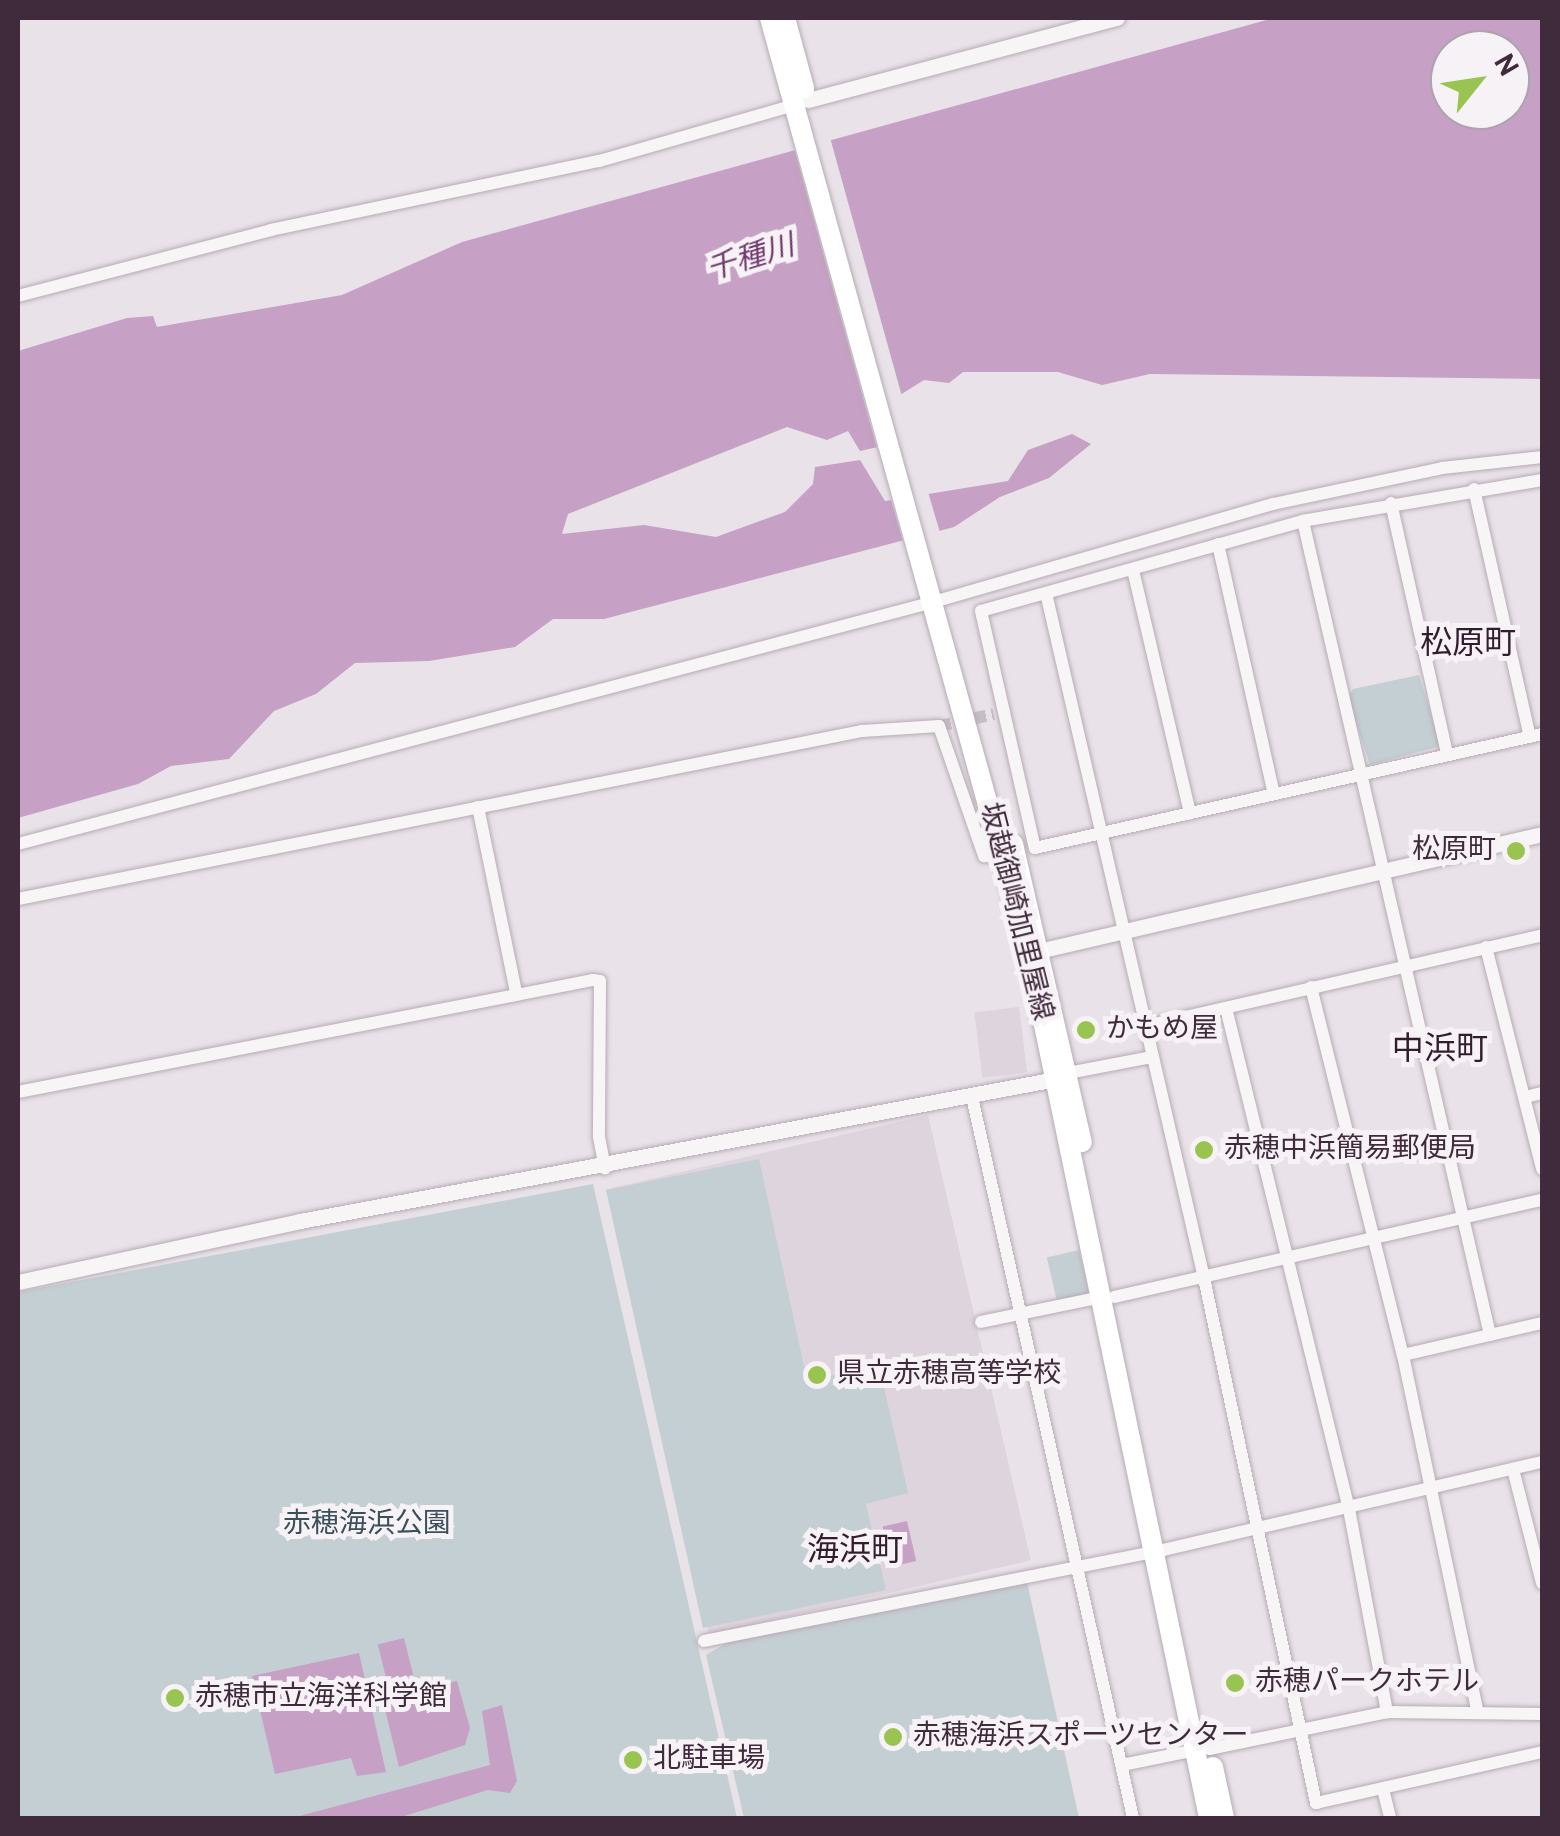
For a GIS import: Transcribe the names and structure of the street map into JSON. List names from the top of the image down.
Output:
{
  "streets": {
    "main road": ["坂越御崎加里屋線"]
  },
  "districts": ["松原町", "中浜町", "海浜町"],
  "water": ["千種川"],
  "parks": ["赤穂海浜公園"],
  "places": [
    "松原町",
    "かもめ屋",
    "赤穂中浜簡易郵便局",
    "県立赤穂高等学校",
    "赤穂パークホテル",
    "赤穂市立海洋科学館",
    "赤穂海浜スポーツセンター",
    "北駐車場"
  ],
  "north": "top right"
}
